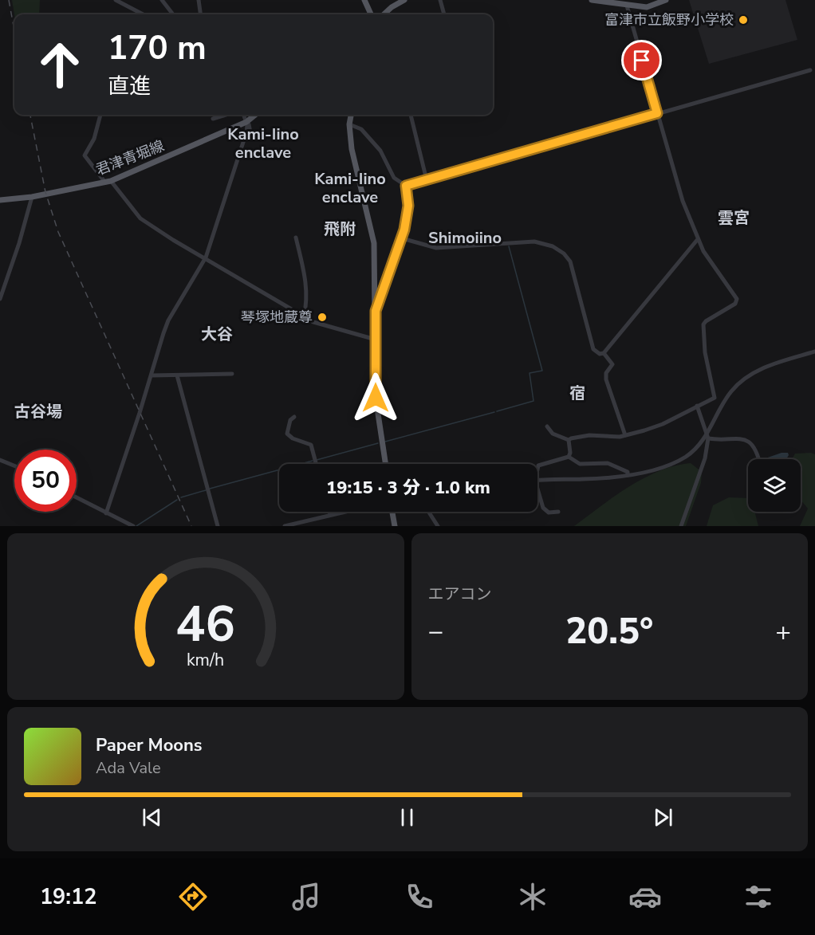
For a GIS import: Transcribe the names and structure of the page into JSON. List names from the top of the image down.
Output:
{
  "streets": {
    "main road": ["君津青堀線"]
  },
  "districts": [
    "Kami-Iino enclave",
    "Kami-Iino enclave",
    "雲宮",
    "飛附",
    "Shimoiino",
    "大谷",
    "宿",
    "古谷場"
  ],
  "places": ["富津市立飯野小学校", "琴塚地蔵尊"],
  "page": {
    "turn": ["170 m", "直進"],
    "limit": "50",
    "trip": "19:15 · 3 分 · 1.0 km",
    "tile": "エアコン",
    "heat": ["−", "20.5°", "+"],
    "song": ["Paper Moons", "Ada Vale"],
    "tabs": "19:12",
    "gauge": ["46", "km/h"]
  }
}
